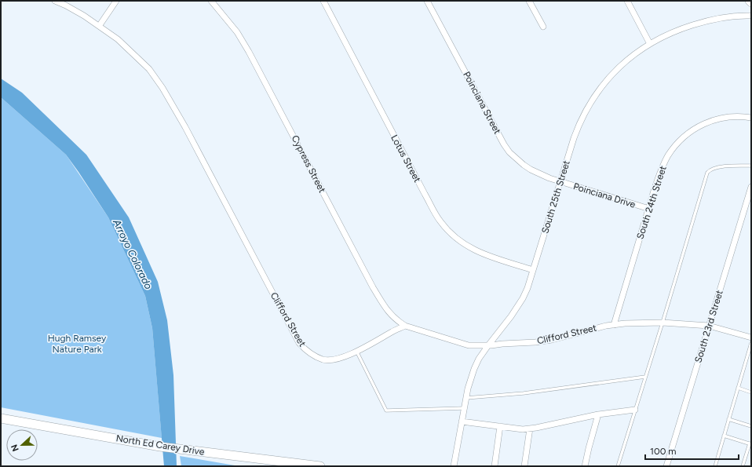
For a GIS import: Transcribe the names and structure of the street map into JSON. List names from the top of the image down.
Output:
{
  "streets": {
    "main road": ["North Ed Carey Drive"],
    "street": [
      "Poinciana Street",
      "Lotus Street",
      "Cypress Street",
      "Poinciana Drive",
      "South 25th Street",
      "South 24th Street",
      "Clifford Street",
      "South 23rd Street"
    ]
  },
  "crossings": [
    ["Poinciana Street", "Poinciana Drive"],
    ["Poinciana Street", "South 25th Street"],
    ["Lotus Street", "South 25th Street"],
    ["Cypress Street", "Clifford Street"],
    ["Poinciana Drive", "South 25th Street"],
    ["Poinciana Drive", "South 24th Street"],
    ["South 25th Street", "Clifford Street"],
    ["South 24th Street", "Clifford Street"],
    ["Clifford Street", "South 23rd Street"]
  ],
  "water": ["Arroyo Colorado"],
  "parks": ["Hugh Ramsey Nature Park"],
  "scale_bar": "100 m",
  "north": "left"
}
